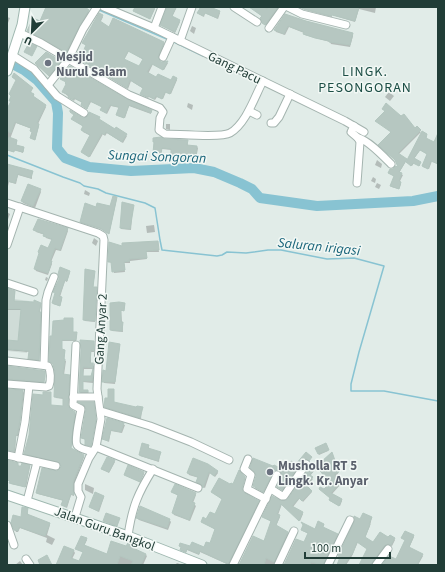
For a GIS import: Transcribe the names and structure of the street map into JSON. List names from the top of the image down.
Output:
{
  "streets": {
    "street": ["Gang Pacu", "Gang Anyar 2", "Jalan Guru Bangkol"]
  },
  "crossings": [
    ["Gang Anyar 2", "Jalan Guru Bangkol"]
  ],
  "districts": ["LINGK. PESONGORAN"],
  "water": ["Sungai Songoran", "Saluran irigasi"],
  "places": ["Mesjid Nurul Salam", "Musholla RT 5 Lingk. Kr. Anyar"],
  "scale_bar": "100 m",
  "north": "bottom left"
}
